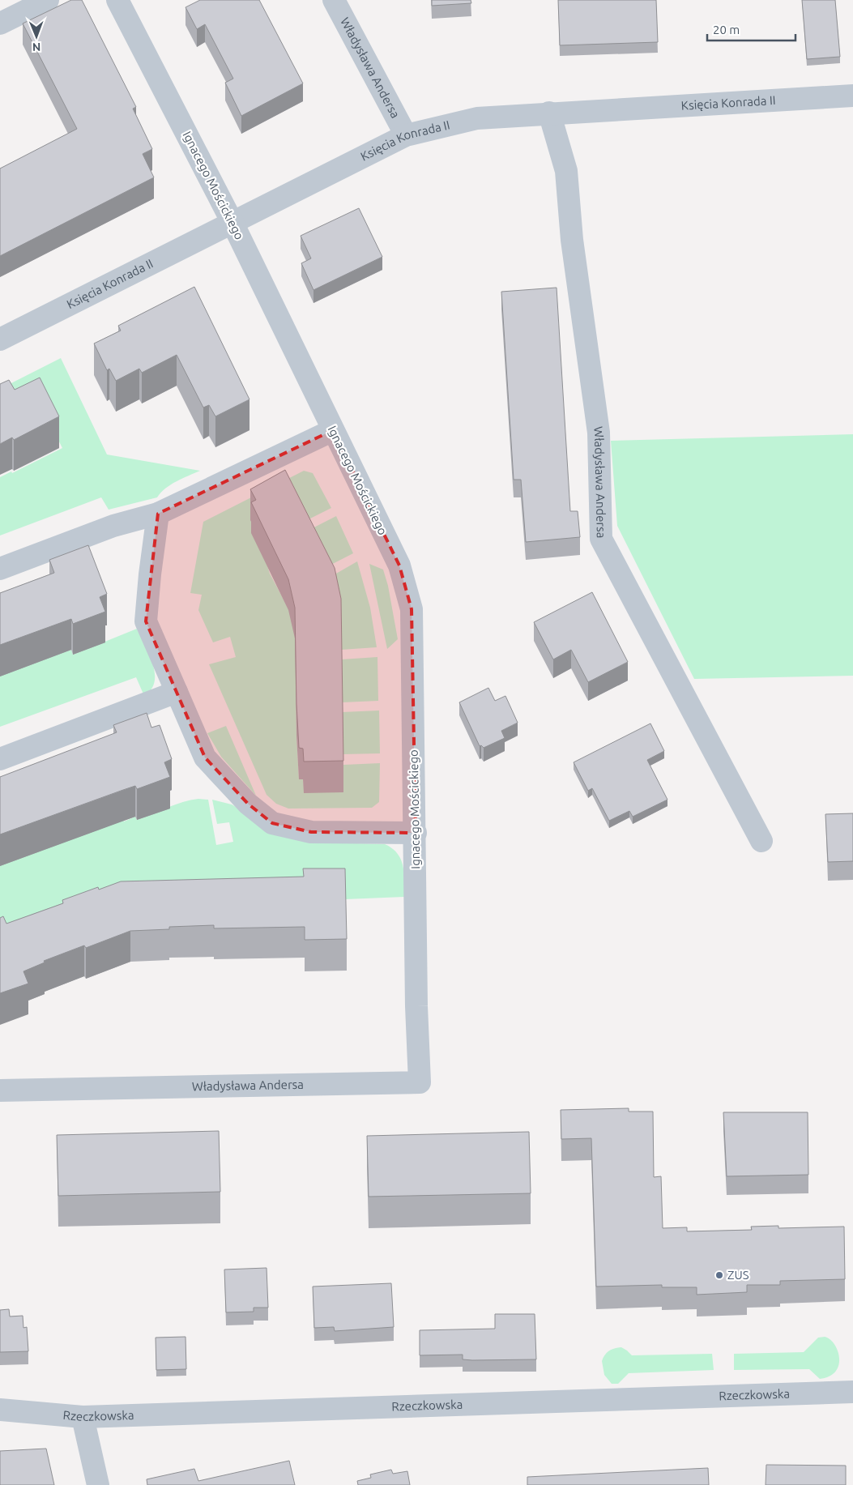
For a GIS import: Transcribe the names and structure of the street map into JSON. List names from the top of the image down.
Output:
{
  "streets": {
    "street": [
      "Władysława Andersa",
      "Księcia Konrada II",
      "Ignacego Mościckiego",
      "Rzeczkowska"
    ]
  },
  "crossings": [
    ["Władysława Andersa", "Księcia Konrada II"],
    ["Władysława Andersa", "Ignacego Mościckiego"],
    ["Księcia Konrada II", "Ignacego Mościckiego"]
  ],
  "places": ["ZUS"],
  "scale_bar": "20 m",
  "north": "bottom"
}
